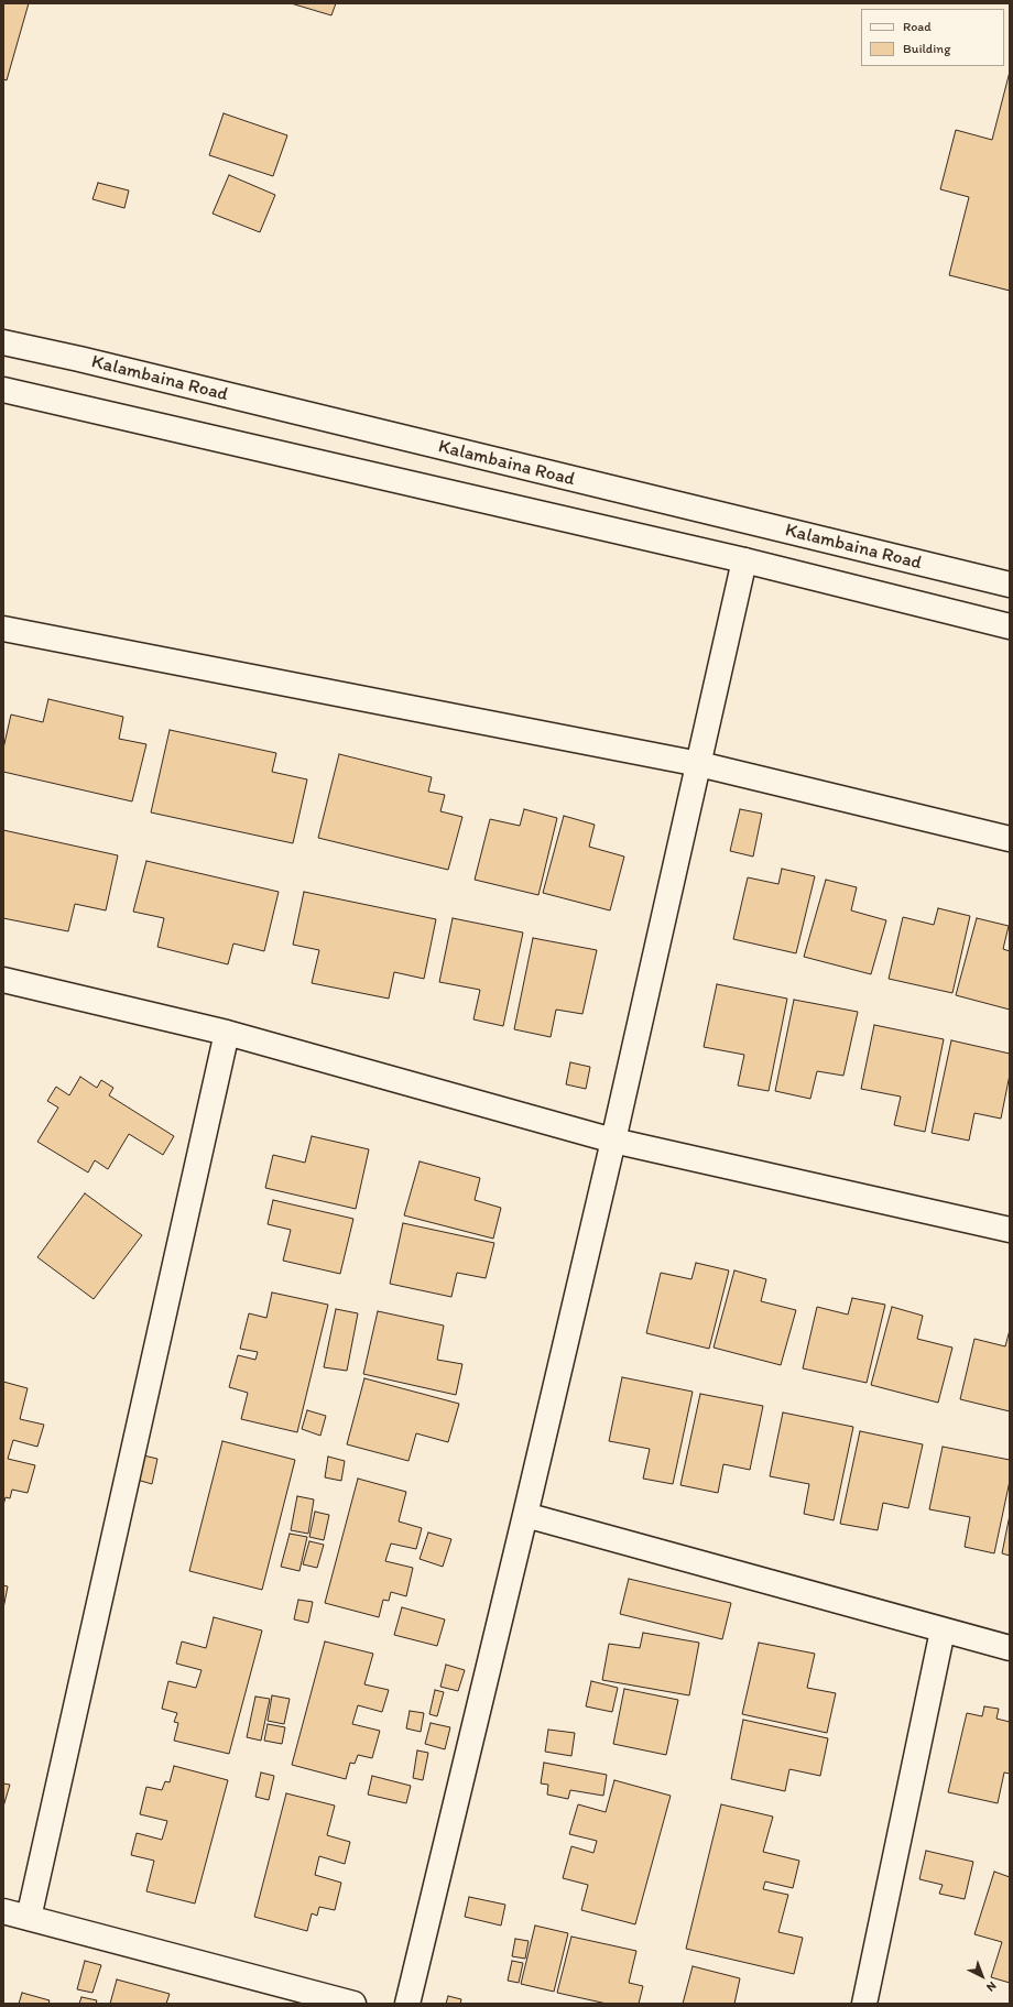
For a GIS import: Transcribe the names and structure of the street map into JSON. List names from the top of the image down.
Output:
{
  "streets": {
    "street": ["Kalambaina Road"]
  },
  "legend": ["Road", "Building"],
  "north": "bottom right"
}
